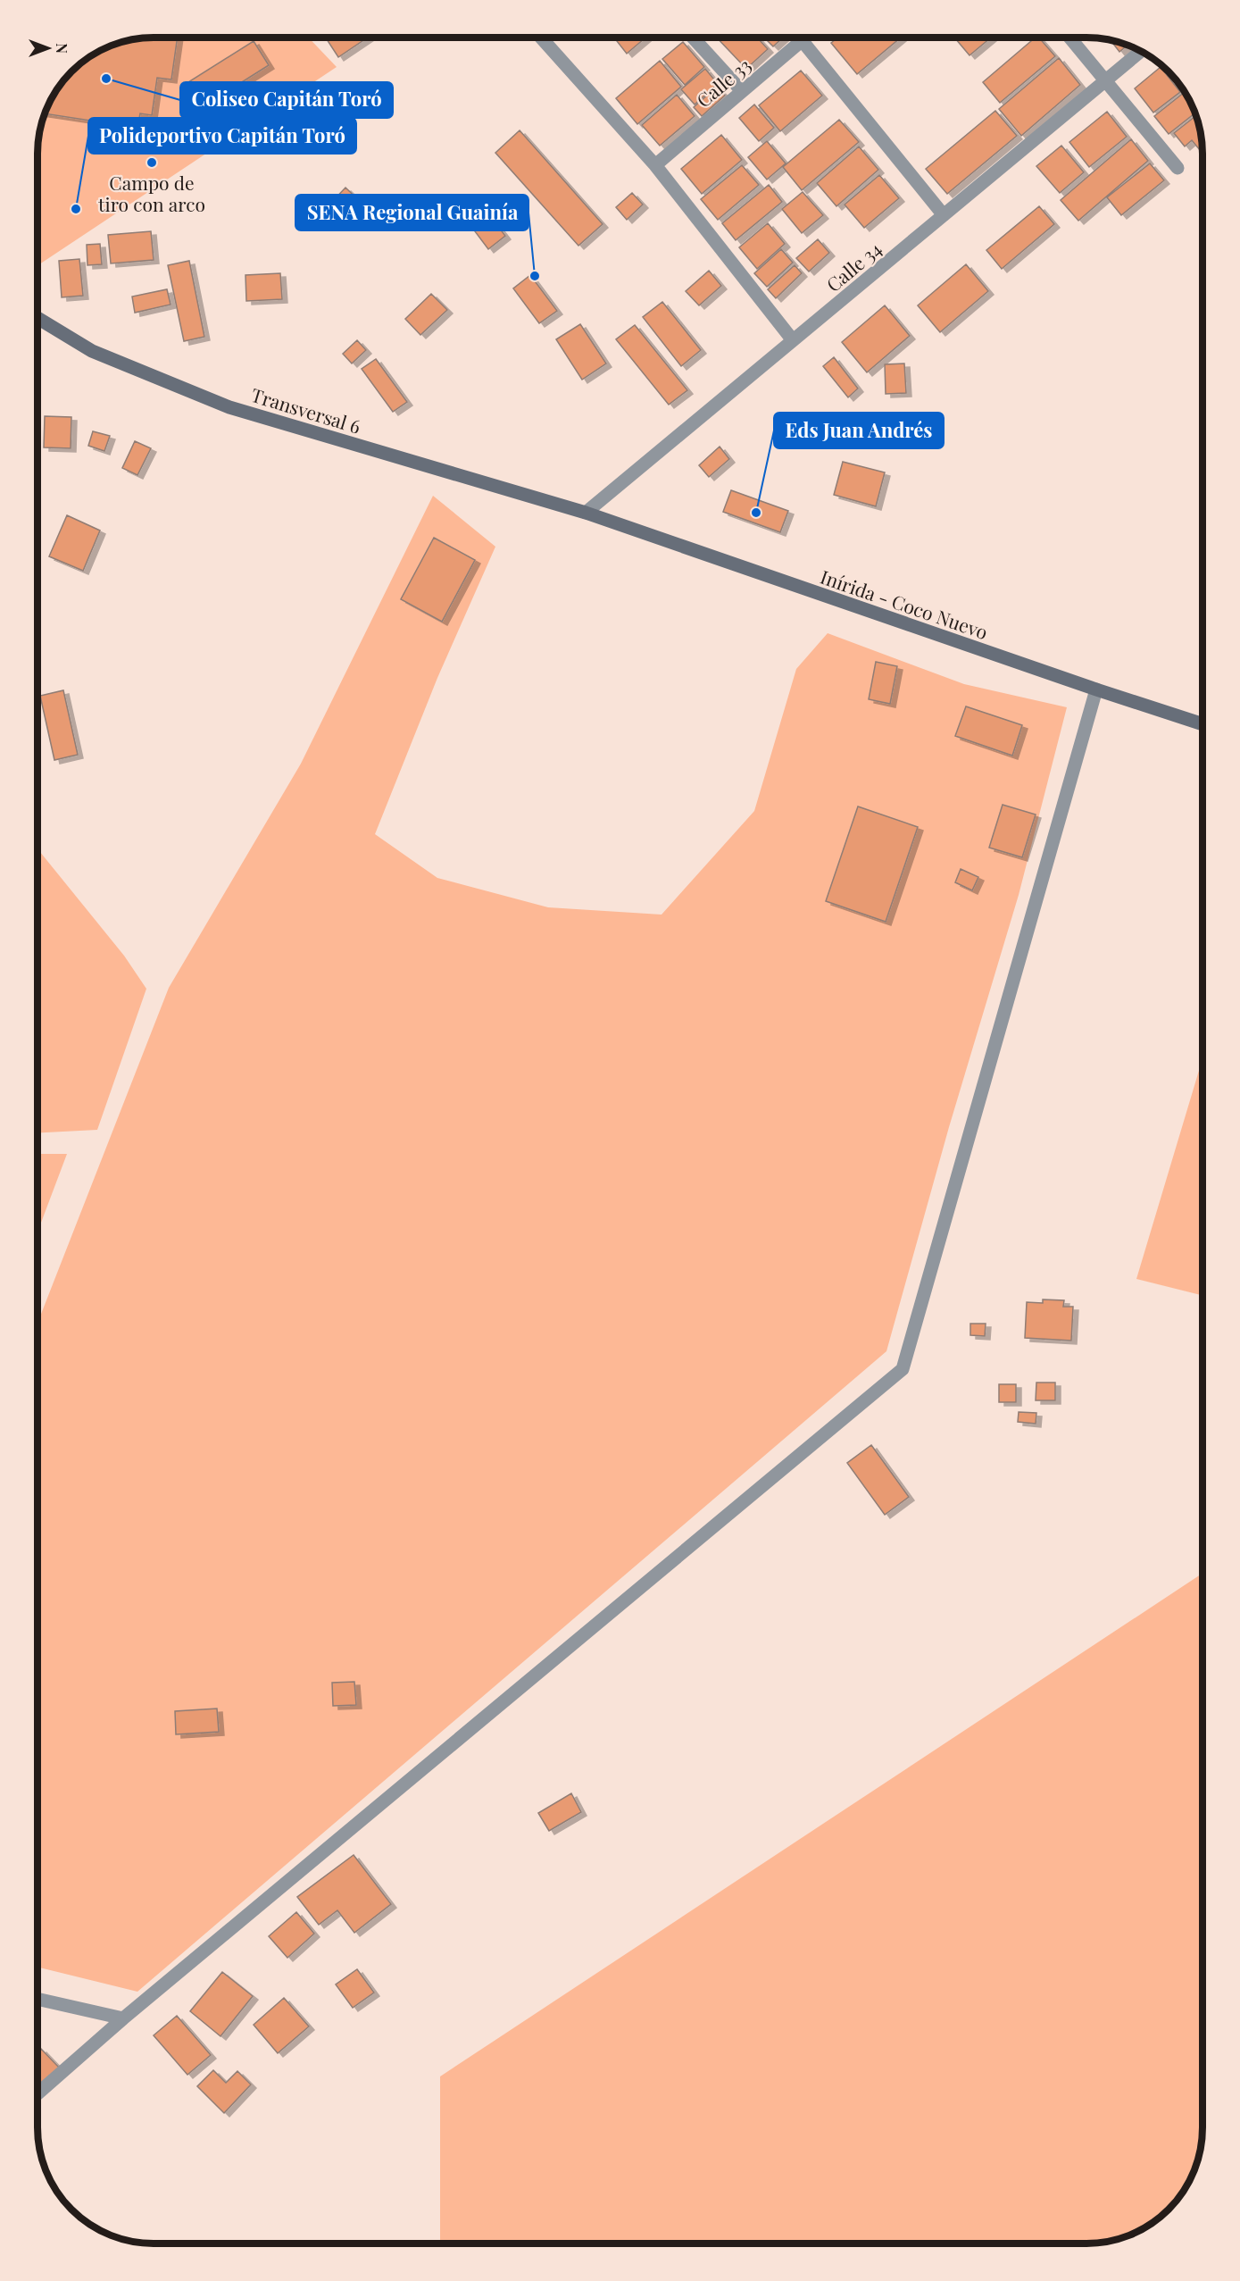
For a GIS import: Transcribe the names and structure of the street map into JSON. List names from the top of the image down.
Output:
{
  "streets": {
    "street": [
      "Calle 33",
      "Calle 34",
      "Transversal 6",
      "Inírida - Coco Nuevo"
    ]
  },
  "crossings": [
    ["Calle 34", "Transversal 6"],
    ["Calle 34", "Inírida - Coco Nuevo"],
    ["Transversal 6", "Inírida - Coco Nuevo"]
  ],
  "places": [
    "Coliseo Capitán Toró",
    "Campo de tiro con arco",
    "Polideportivo Capitán Toró",
    "SENA Regional Guainía",
    "Eds Juan Andrés"
  ],
  "north": "right"
}
